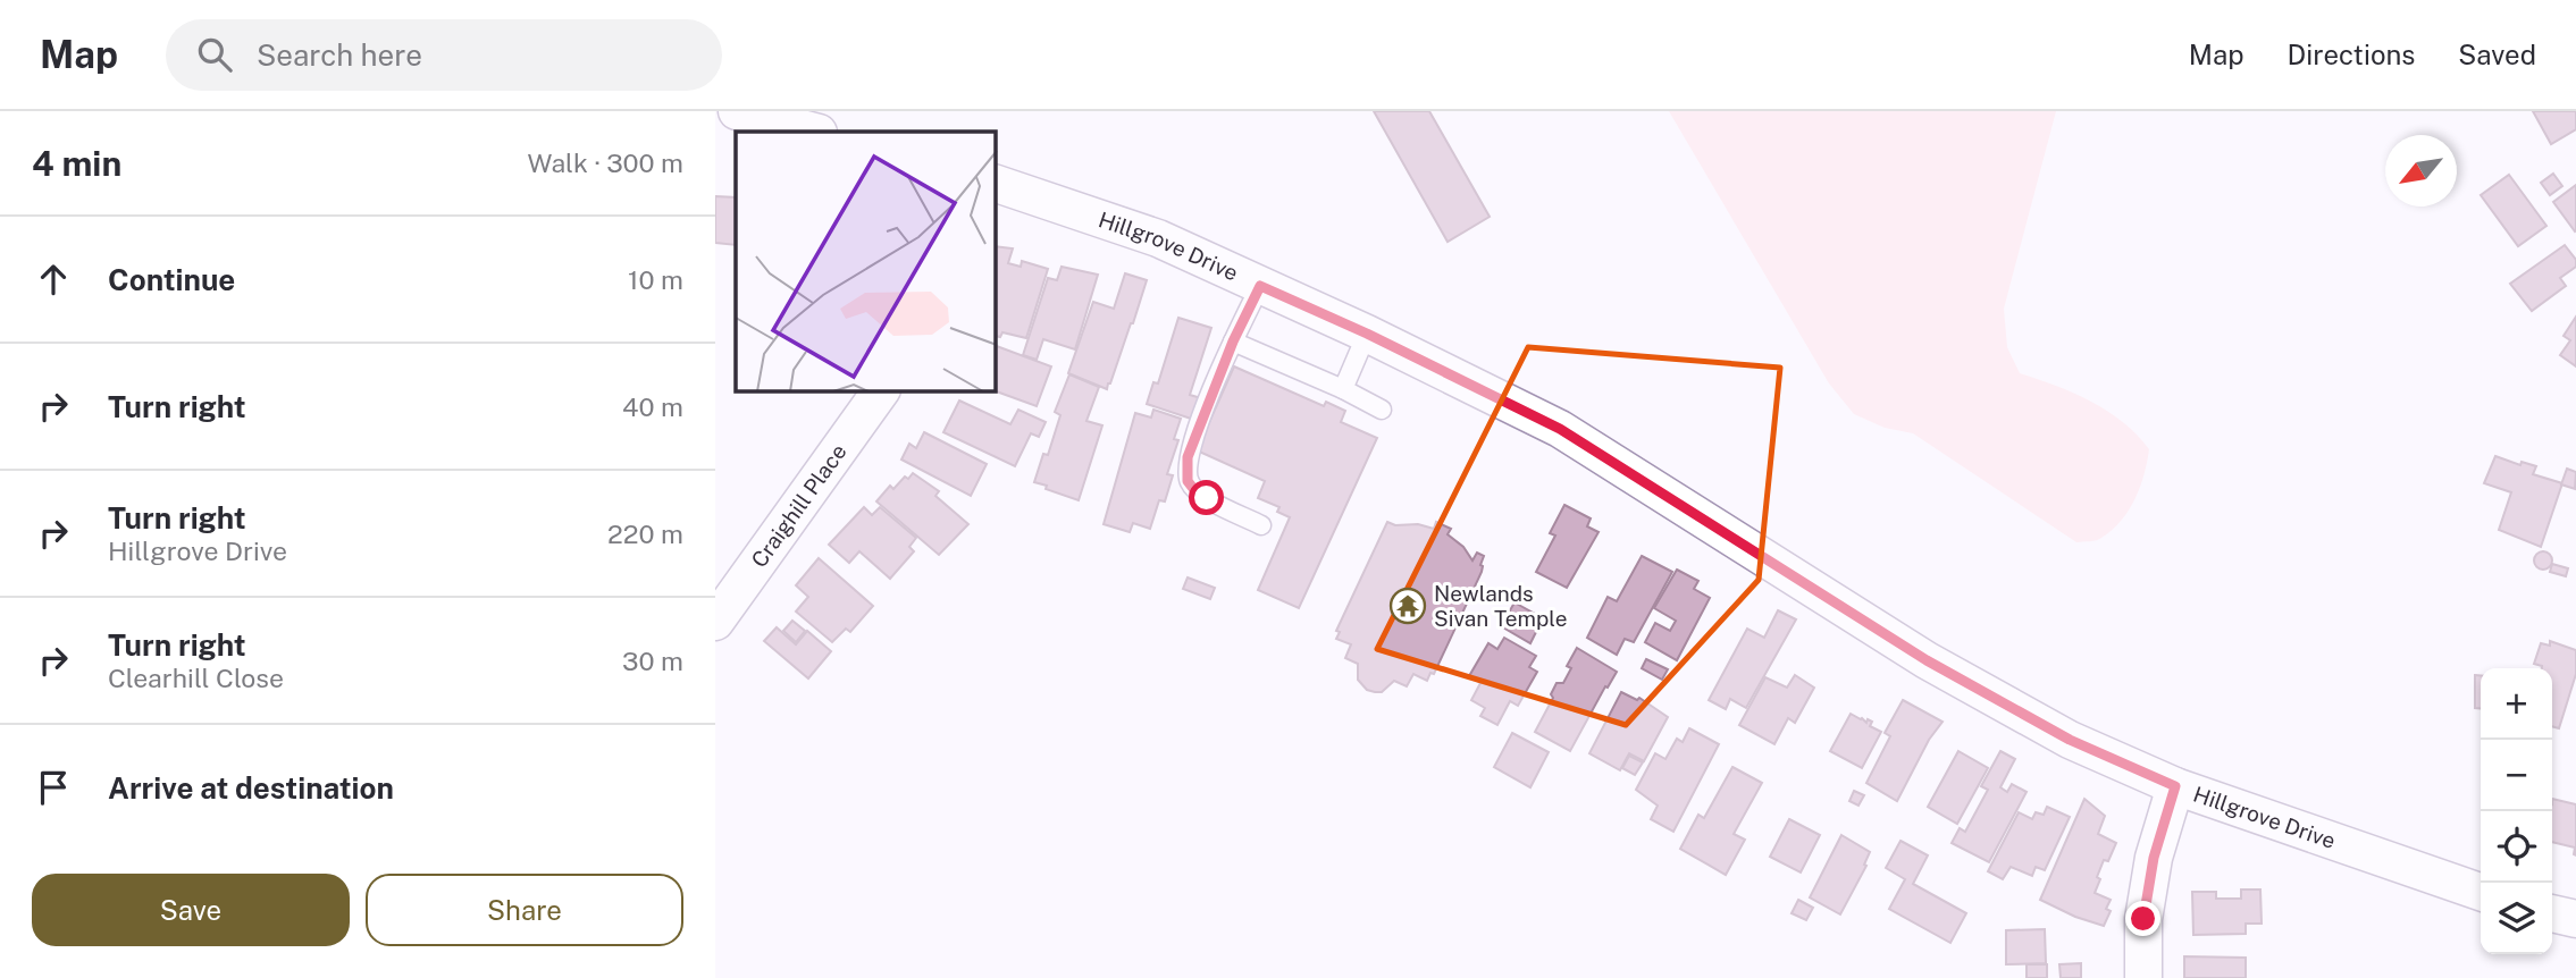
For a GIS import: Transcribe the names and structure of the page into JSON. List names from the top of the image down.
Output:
{
  "streets": {
    "street": ["Hillgrove Drive", "Craighill Place"]
  },
  "places": {
    "temple": ["Newlands Sivan Temple"]
  },
  "north": "bottom left",
  "page": {
    "header": "Map",
    "search": "Search here",
    "nav": ["Map", "Directions", "Saved"],
    "heading": ["4 min", "Walk · 300 m"],
    "list": [
      ["Continue", "10 m"],
      ["Turn right", "40 m"],
      ["Turn right", "Hillgrove Drive", "220 m"],
      ["Turn right", "Clearhill Close", "30 m"],
      "Arrive at destination"
    ],
    "map_buttons": ["+", "−"],
    "buttons": ["Save", "Share"]
  }
}
